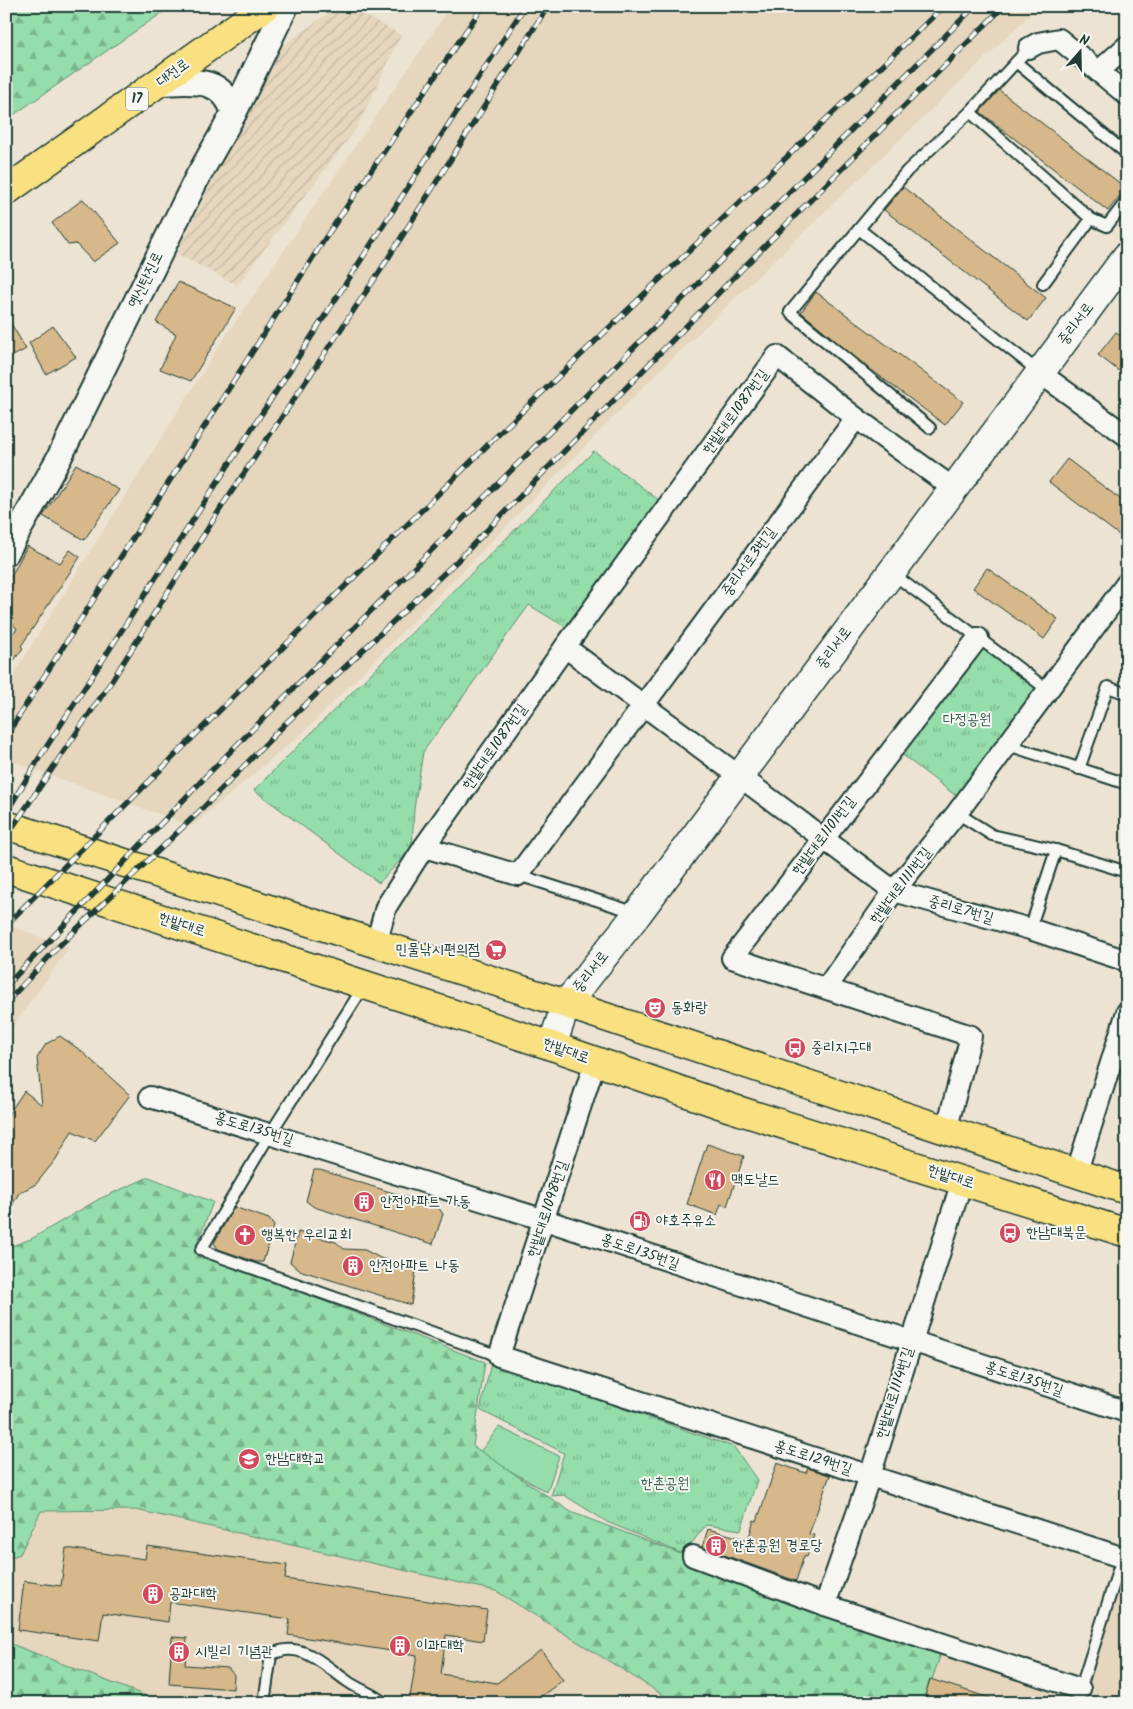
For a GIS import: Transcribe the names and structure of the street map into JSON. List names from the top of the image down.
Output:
{
  "streets": {
    "main road": [
      "대전로",
      "17",
      "중리서로",
      "한밭대로"
    ],
    "street": [
      "옛신탄진로",
      "한밭대로1087번길",
      "중리서로3번길",
      "한밭대로1101번길",
      "한밭대로1111번길",
      "중리로7번길",
      "홍도로135번길",
      "한밭대로1098번길",
      "한밭대로1114번길",
      "홍도로129번길"
    ]
  },
  "crossings": [
    ["중리서로", "한밭대로1087번길"],
    ["중리서로", "중리로7번길"],
    ["중리서로", "한밭대로"],
    ["한밭대로1087번길", "중리서로3번길"],
    ["한밭대로1101번길", "한밭대로1111번길"],
    ["한밭대로1101번길", "중리로7번길"],
    ["한밭대로1111번길", "중리로7번길"],
    ["한밭대로", "한밭대로1098번길"],
    ["한밭대로", "한밭대로1114번길"],
    ["홍도로135번길", "한밭대로1098번길"],
    ["홍도로135번길", "한밭대로1114번길"],
    ["한밭대로1098번길", "홍도로129번길"],
    ["한밭대로1114번길", "홍도로129번길"]
  ],
  "parks": ["다정공원", "한촌공원"],
  "places": {
    "supermarket": ["민물낚시편의점"],
    "theatre": ["동화랑"],
    "bus stop": ["중리지구대", "한남대북문"],
    "restaurant": ["맥도날드"],
    "building": [
      "안전아파트 가동",
      "안전아파트 나동",
      "한촌공원 경로당",
      "공과대학",
      "이과대학",
      "시빌리 기념관"
    ],
    "fuel station": ["야호주유소"],
    "church": ["행복한 우리교회"],
    "school or university": ["한남대학교"]
  },
  "north": "top"
}
